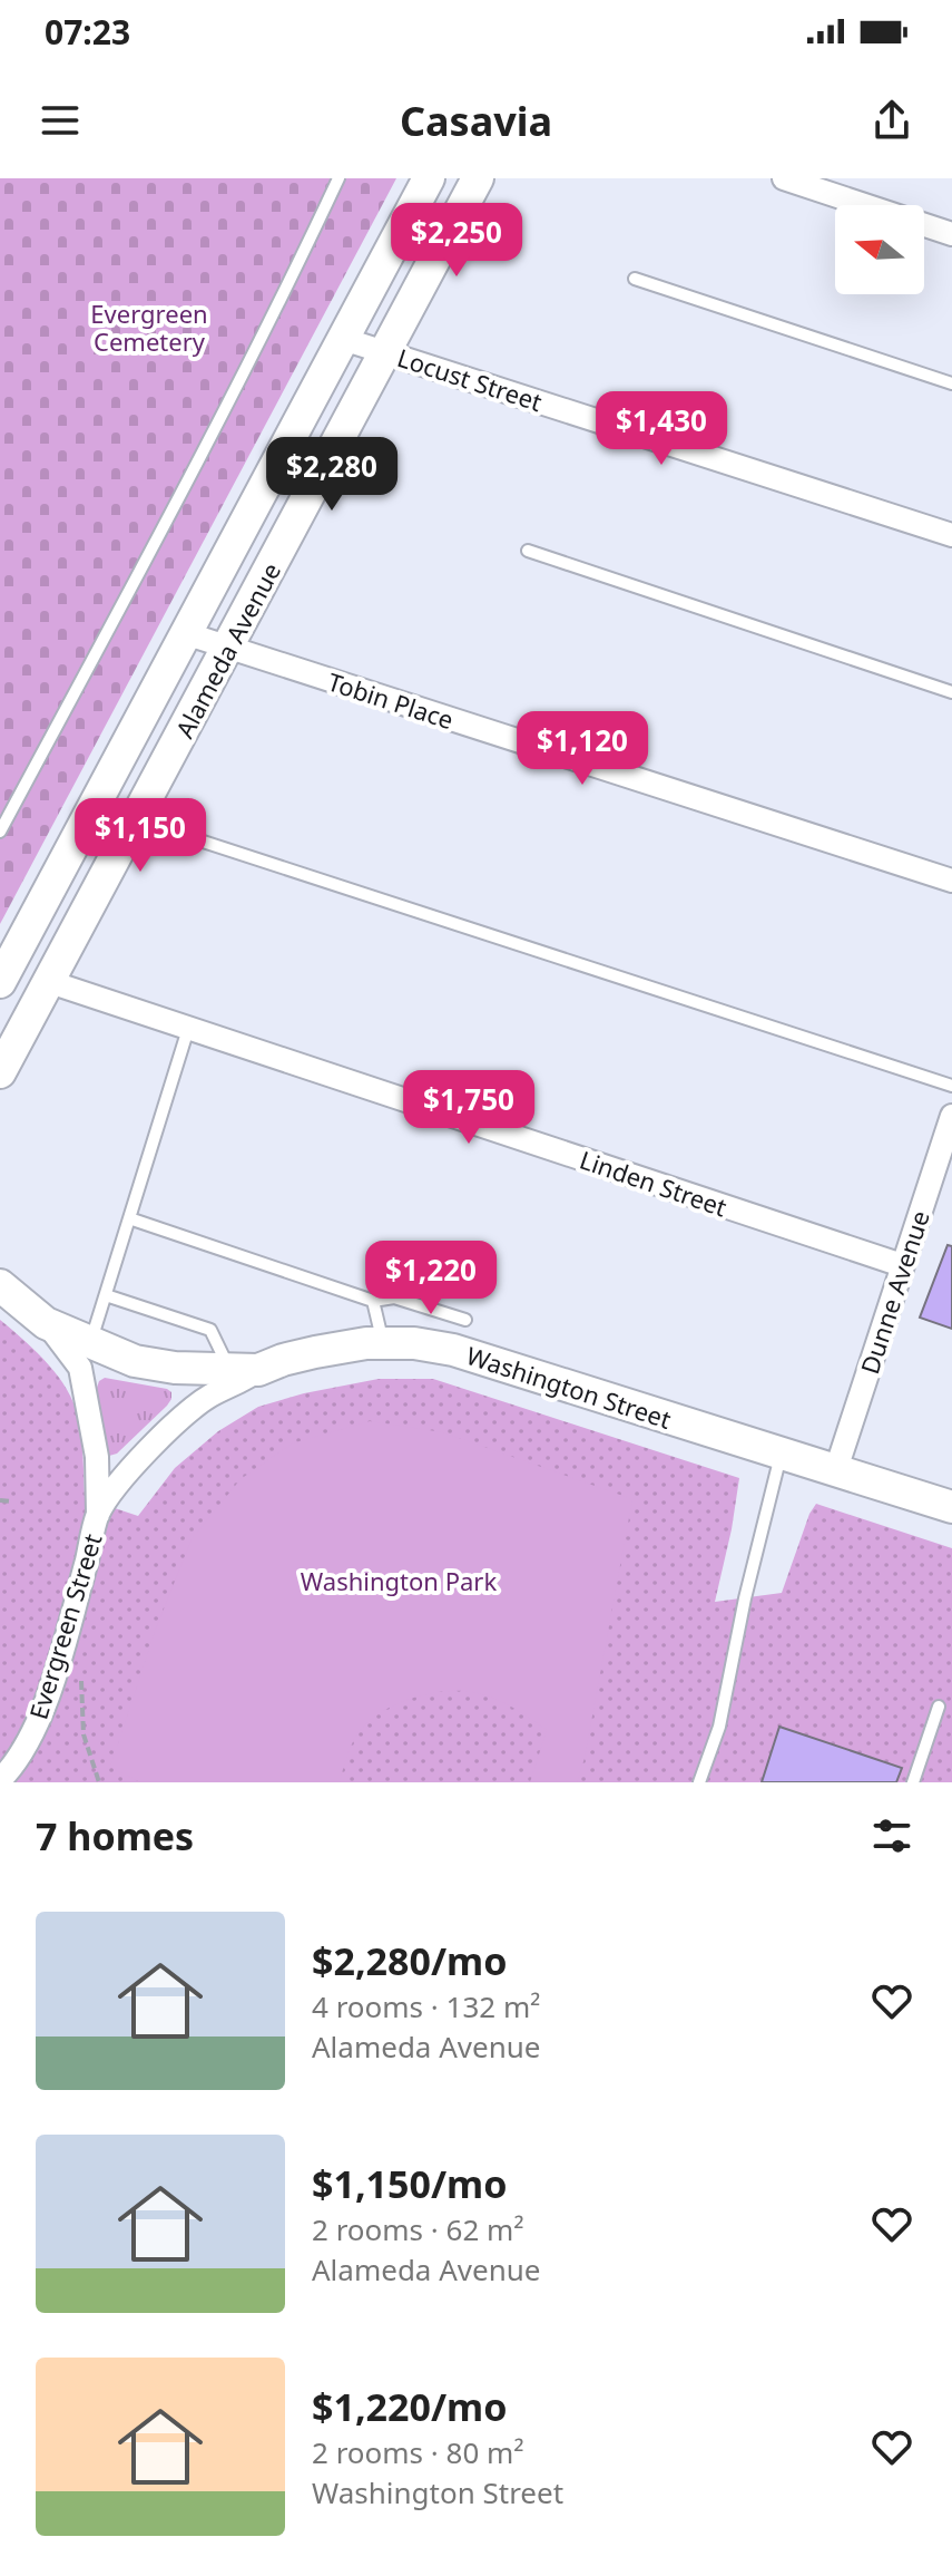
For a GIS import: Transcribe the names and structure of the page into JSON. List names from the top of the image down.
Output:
{
  "streets": {
    "main road": ["Alameda Avenue", "Washington Street"],
    "street": [
      "Locust Street",
      "Tobin Place",
      "Linden Street",
      "Dunne Avenue",
      "Evergreen Street"
    ]
  },
  "crossings": [
    ["Locust Street", "Alameda Avenue"],
    ["Alameda Avenue", "Tobin Place"],
    ["Alameda Avenue", "Linden Street"],
    ["Linden Street", "Dunne Avenue"],
    ["Dunne Avenue", "Washington Street"],
    ["Washington Street", "Evergreen Street"]
  ],
  "parks": ["Evergreen Cemetery", "Washington Park"],
  "north": "left",
  "page": {
    "status": "07:23",
    "header": "Casavia",
    "price": [
      "$2,250",
      "$1,430",
      "$2,280",
      "$1,120",
      "$1,150",
      "$1,750",
      "$1,220"
    ],
    "heading": "7 homes",
    "list": [
      {
        "name": "$2,280/mo",
        "note": "4 rooms · 132 m² · Alameda Avenue"
      },
      {
        "name": "$1,150/mo",
        "note": "2 rooms · 62 m² · Alameda Avenue"
      },
      {
        "name": "$1,220/mo",
        "note": "2 rooms · 80 m² · Washington Street"
      }
    ]
  }
}
